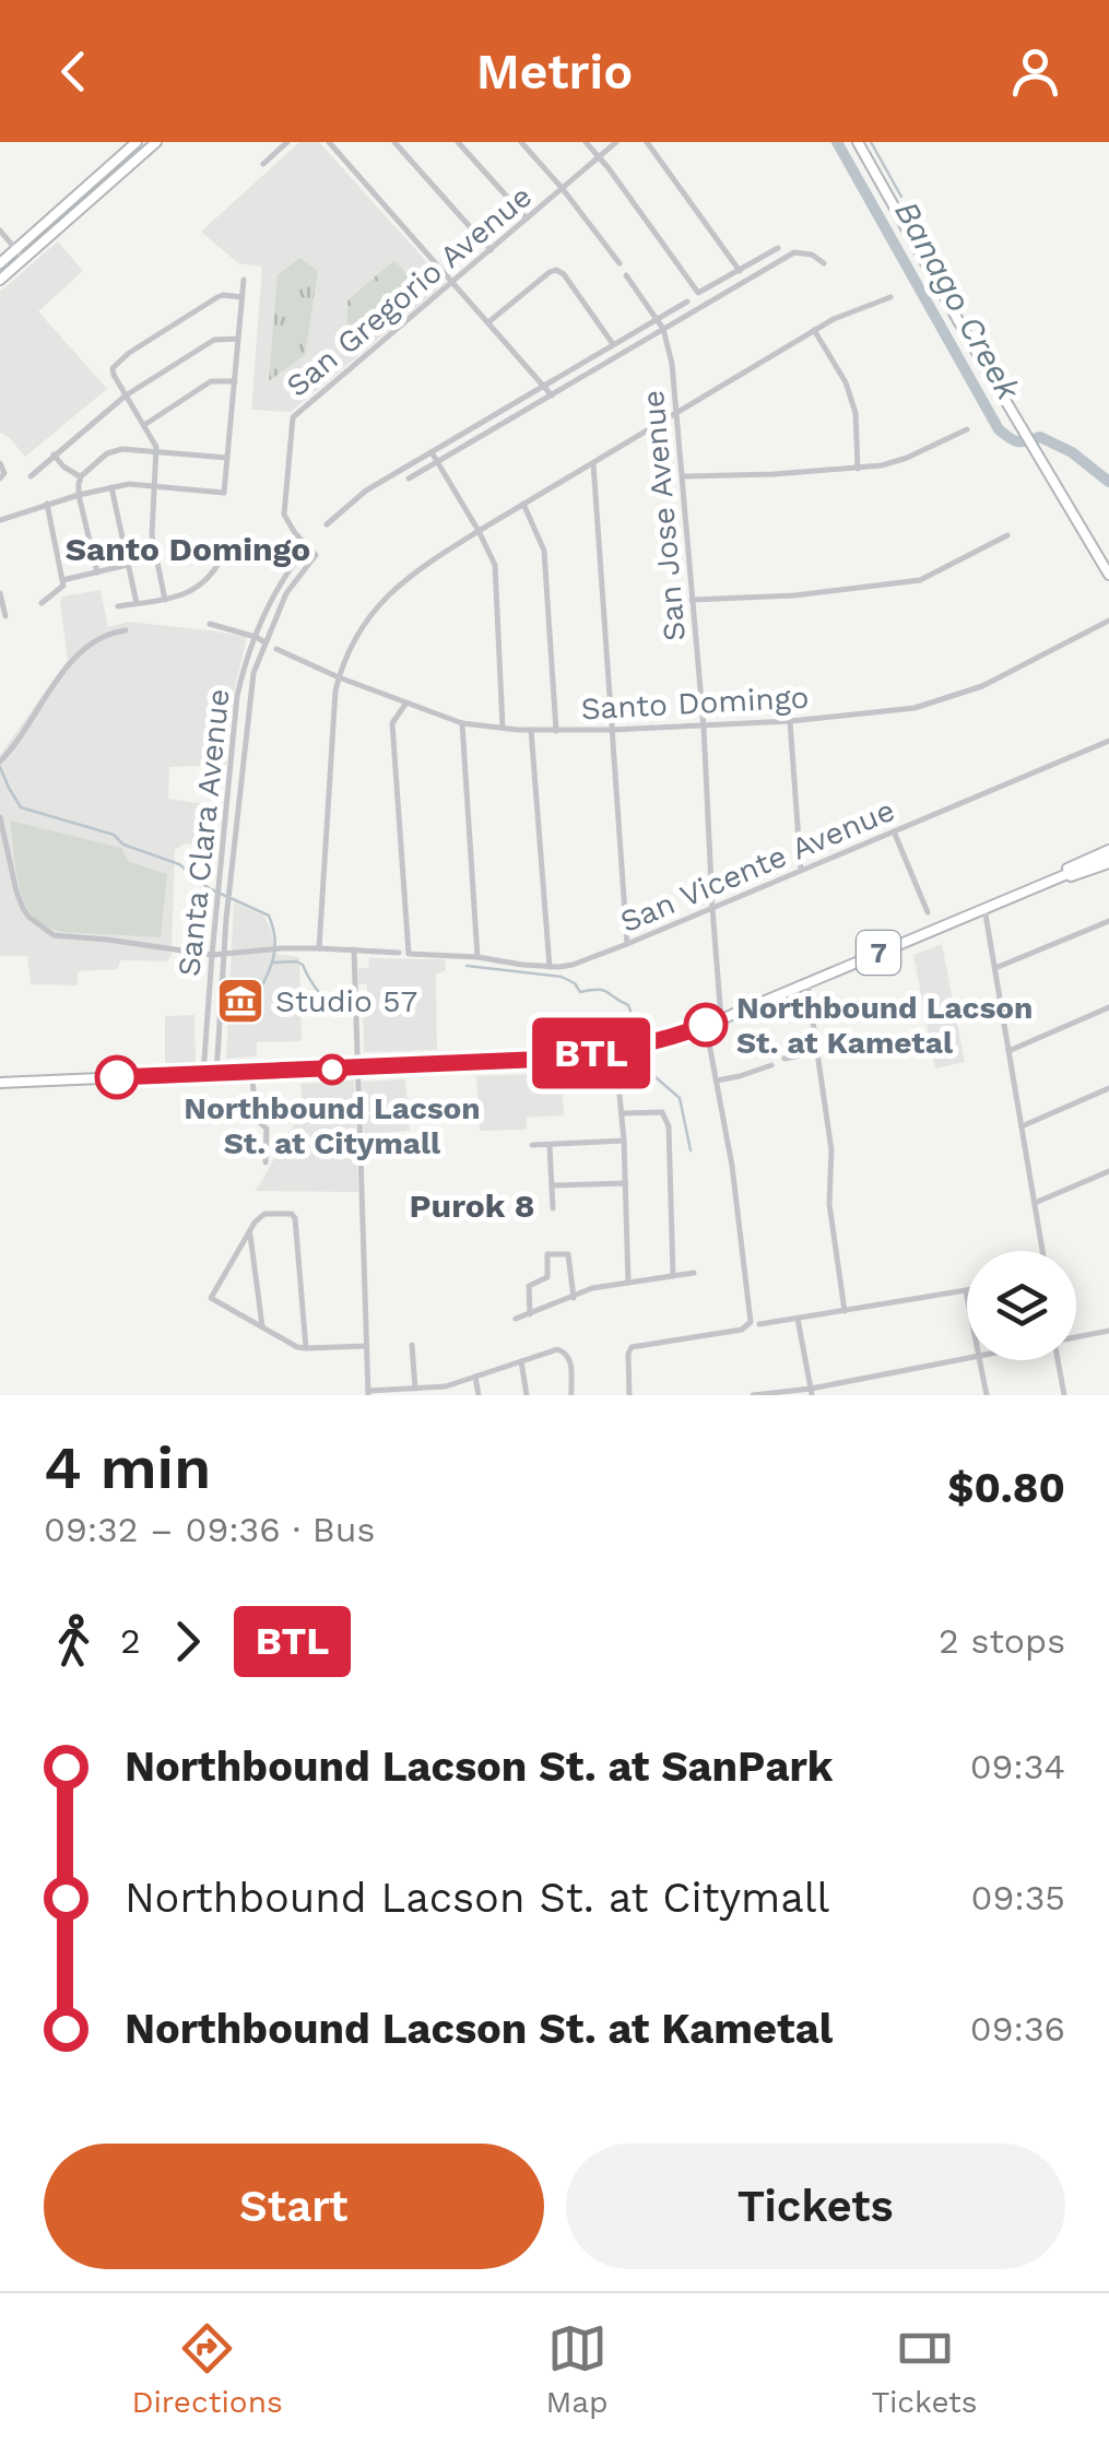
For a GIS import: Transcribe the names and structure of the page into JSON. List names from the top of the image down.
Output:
{
  "streets": {
    "main road": ["7"],
    "street": [
      "San Gregorio Avenue",
      "San Jose Avenue",
      "Santo Domingo",
      "Santa Clara Avenue",
      "San Vicente Avenue"
    ]
  },
  "crossings": [
    ["San Gregorio Avenue", "Santa Clara Avenue"],
    ["San Jose Avenue", "Santo Domingo"],
    ["San Jose Avenue", "San Vicente Avenue"],
    ["San Jose Avenue", "7"],
    ["Santo Domingo", "San Vicente Avenue"],
    ["Santa Clara Avenue", "7"]
  ],
  "districts": ["Santo Domingo", "Purok 8"],
  "water": ["Banago Creek"],
  "places": {
    "museum": ["Studio 57"],
    "other": ["Northbound Lacson St. at Kametal", "Northbound Lacson St. at Citymall"]
  },
  "lines": ["bus line BTL"],
  "page": {
    "header": "Metrio",
    "on_map": "BTL",
    "heading": ["4 min", "09:32 – 09:36 · Bus", "$0.80"],
    "legs": ["2", "BTL", "2 stops"],
    "list": [
      {
        "name": "Northbound Lacson St. at SanPark",
        "value": "09:34"
      },
      {
        "name": "Northbound Lacson St. at Citymall",
        "value": "09:35"
      },
      {
        "name": "Northbound Lacson St. at Kametal",
        "value": "09:36"
      }
    ],
    "buttons": ["Start", "Tickets"],
    "tabs": ["Directions", "Map", "Tickets"]
  }
}
